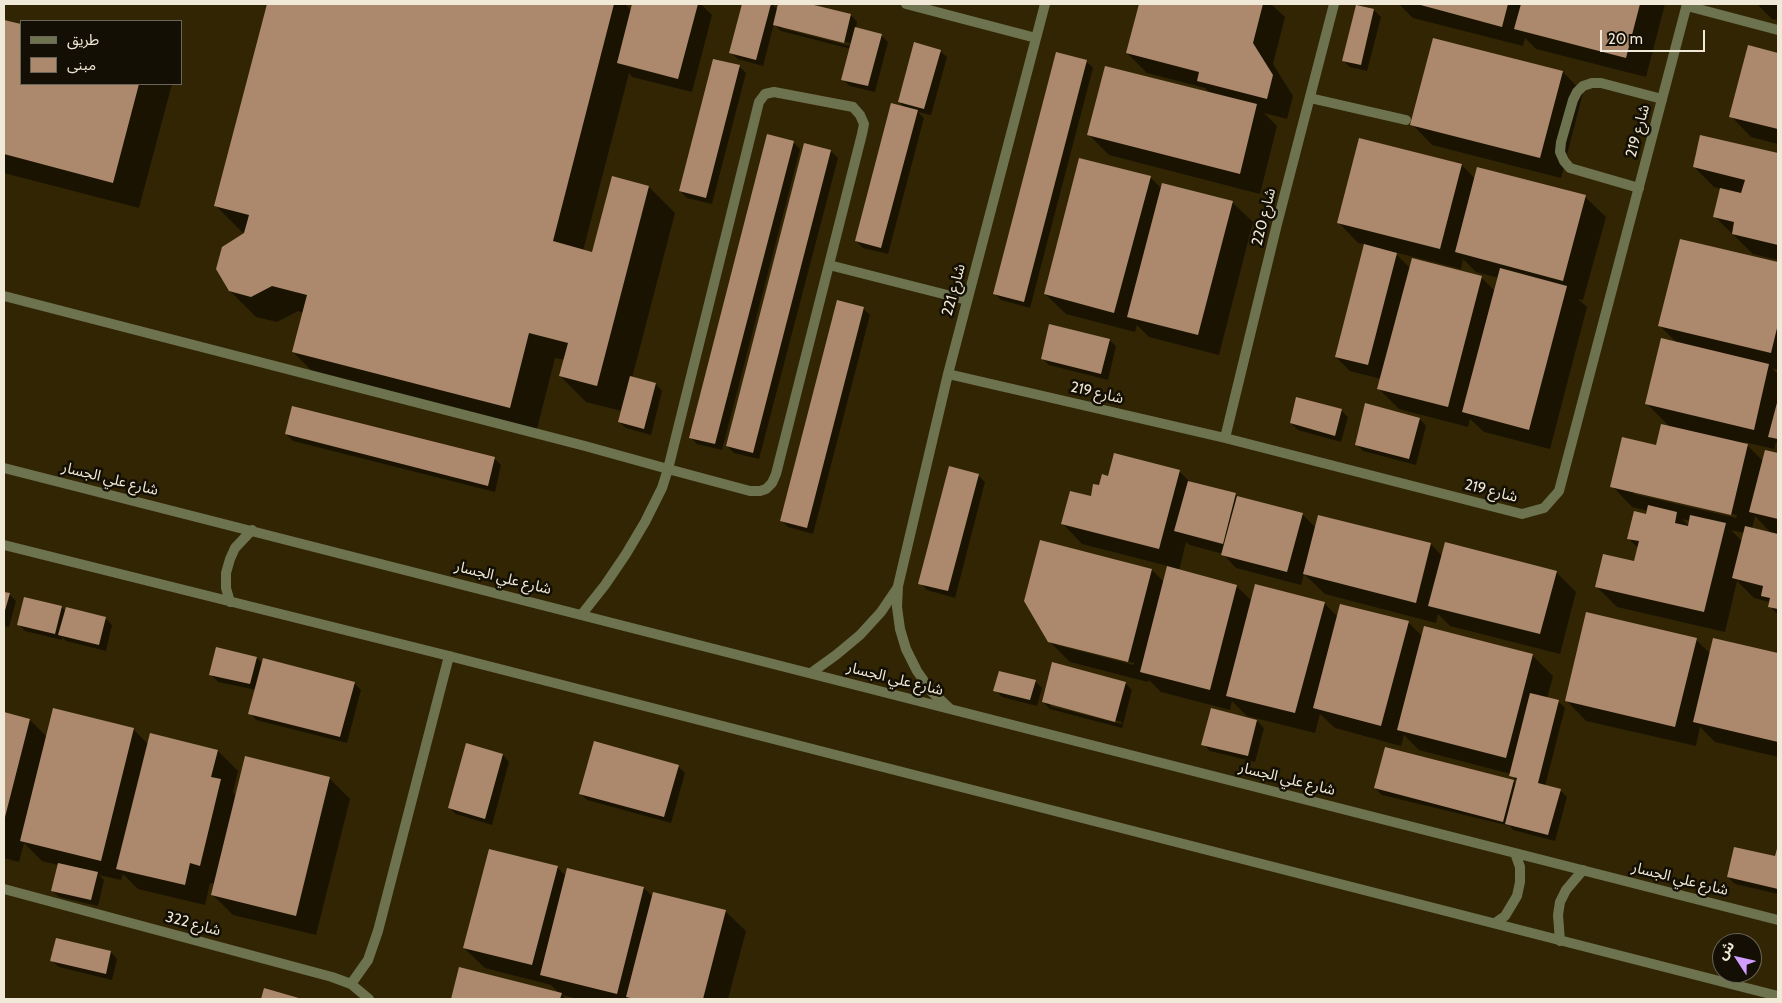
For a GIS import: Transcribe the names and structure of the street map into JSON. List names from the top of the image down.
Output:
{
  "streets": {
    "street": [
      "شارع 219",
      "شارع 220",
      "شارع 221",
      "شارع علي الجسار",
      "شارع 322"
    ]
  },
  "crossings": [
    ["شارع 219", "شارع 220"],
    ["شارع 219", "شارع 221"],
    ["شارع 221", "شارع علي الجسار"]
  ],
  "legend": ["طريق", "مبنى"],
  "scale_bar": "20 m",
  "north": "top left"
}
